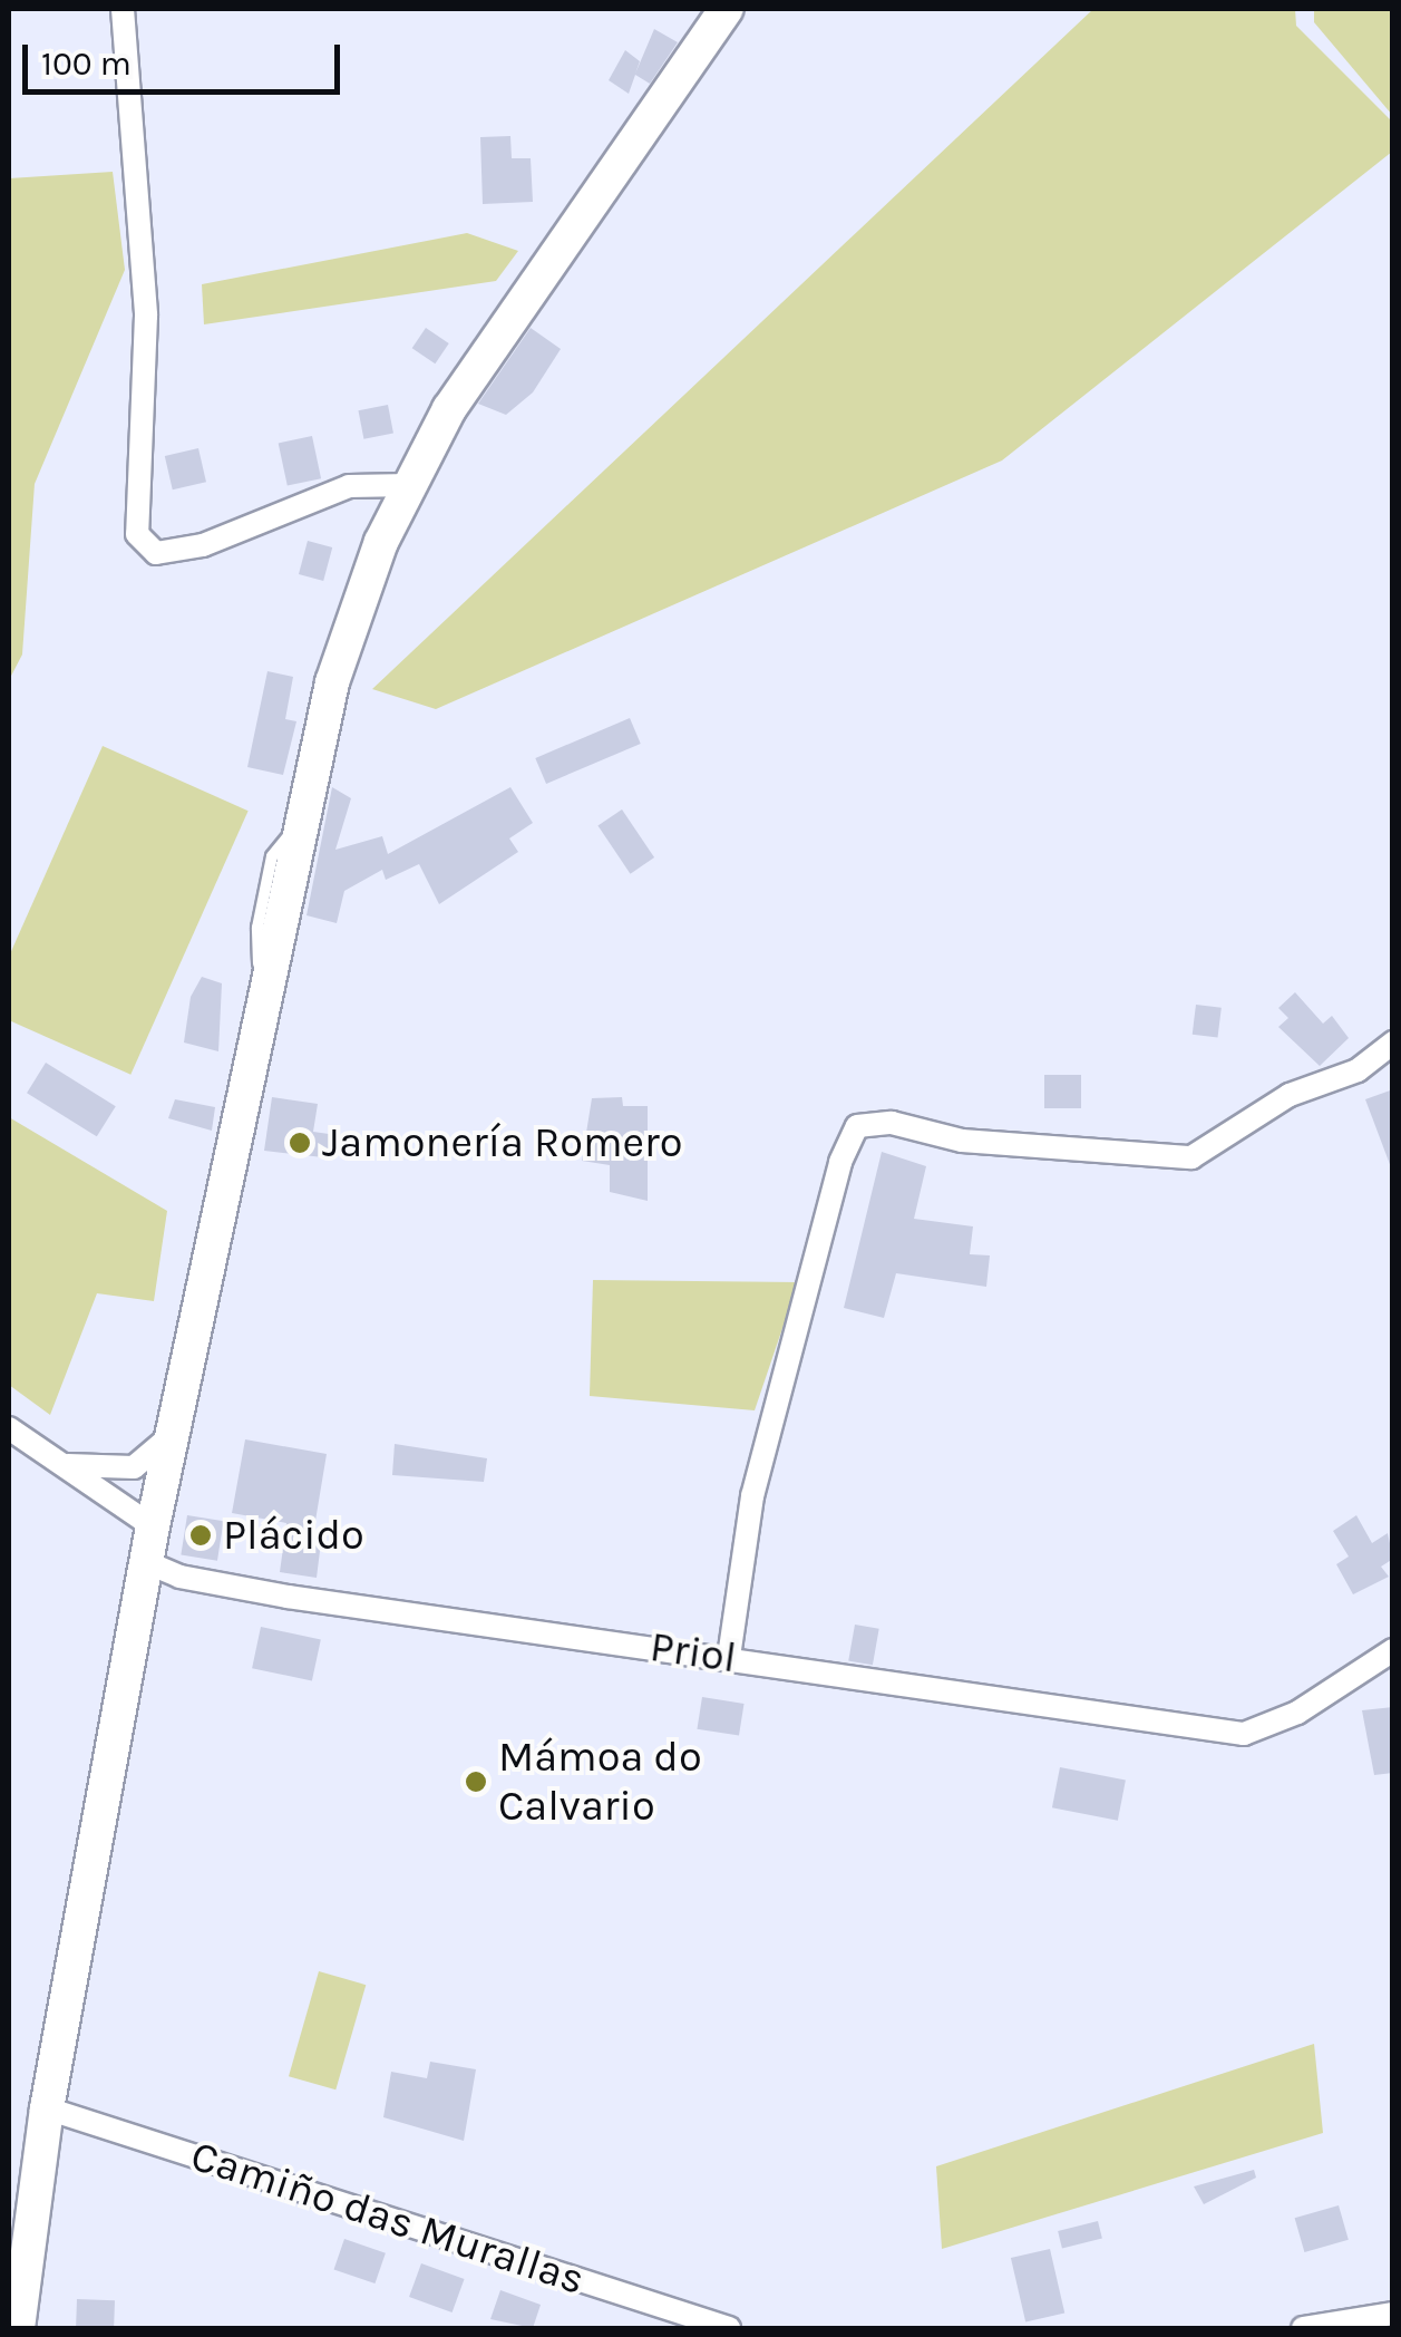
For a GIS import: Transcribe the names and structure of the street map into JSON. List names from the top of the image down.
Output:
{
  "streets": {
    "street": ["Priol", "Camiño das Murallas"]
  },
  "places": ["Jamonería Romero", "Plácido", "Mámoa do Calvario"],
  "scale_bar": "100 m"
}
